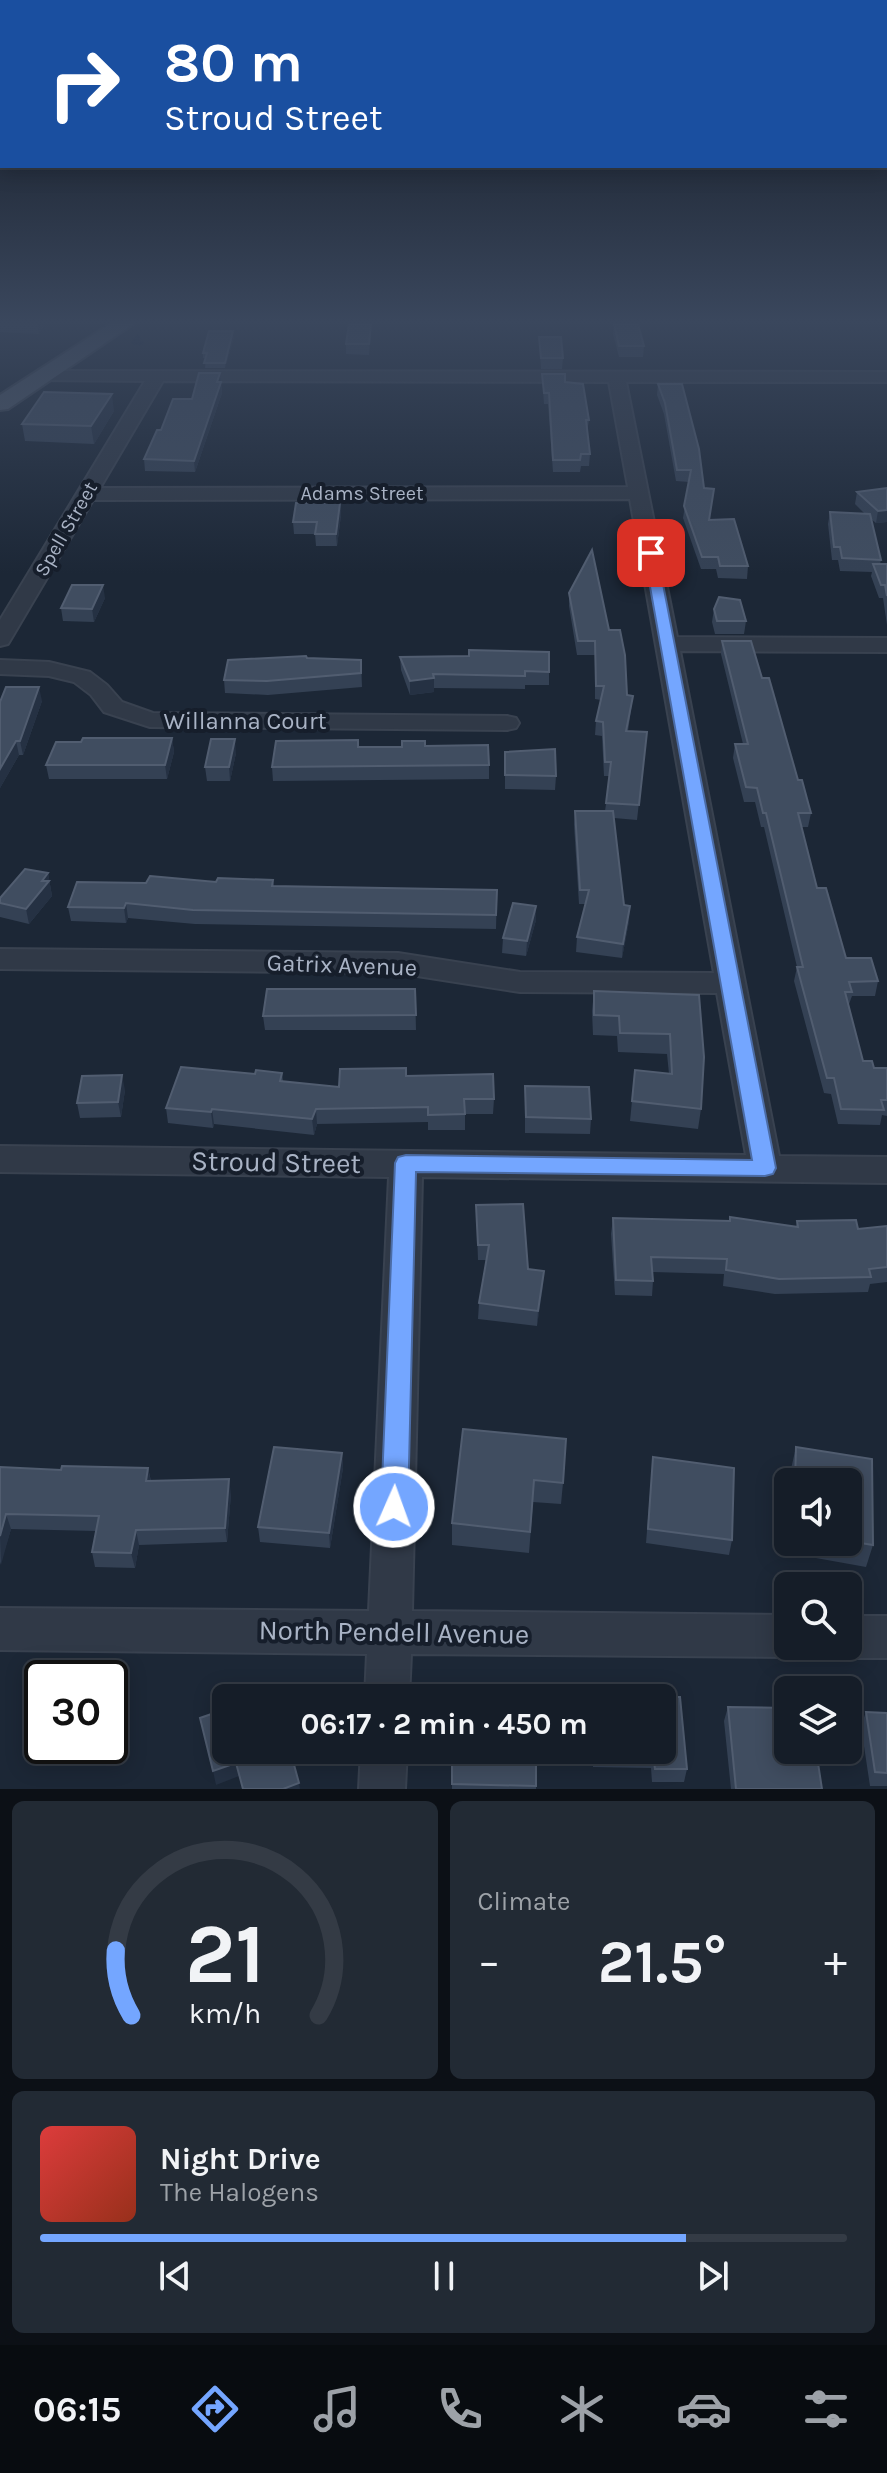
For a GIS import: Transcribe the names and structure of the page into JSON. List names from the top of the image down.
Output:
{
  "streets": {
    "street": [
      "Adams Street",
      "Spell Street",
      "Willanna Court",
      "Gatrix Avenue",
      "Stroud Street",
      "North Pendell Avenue"
    ]
  },
  "crossings": [
    ["Adams Street", "Spell Street"]
  ],
  "page": {
    "turn": ["80 m", "Stroud Street"],
    "limit": "30",
    "trip": "06:17 · 2 min · 450 m",
    "tile": "Climate",
    "heat": ["−", "21.5°", "+"],
    "song": ["Night Drive", "The Halogens"],
    "tabs": "06:15",
    "gauge": ["21", "km/h"]
  }
}
